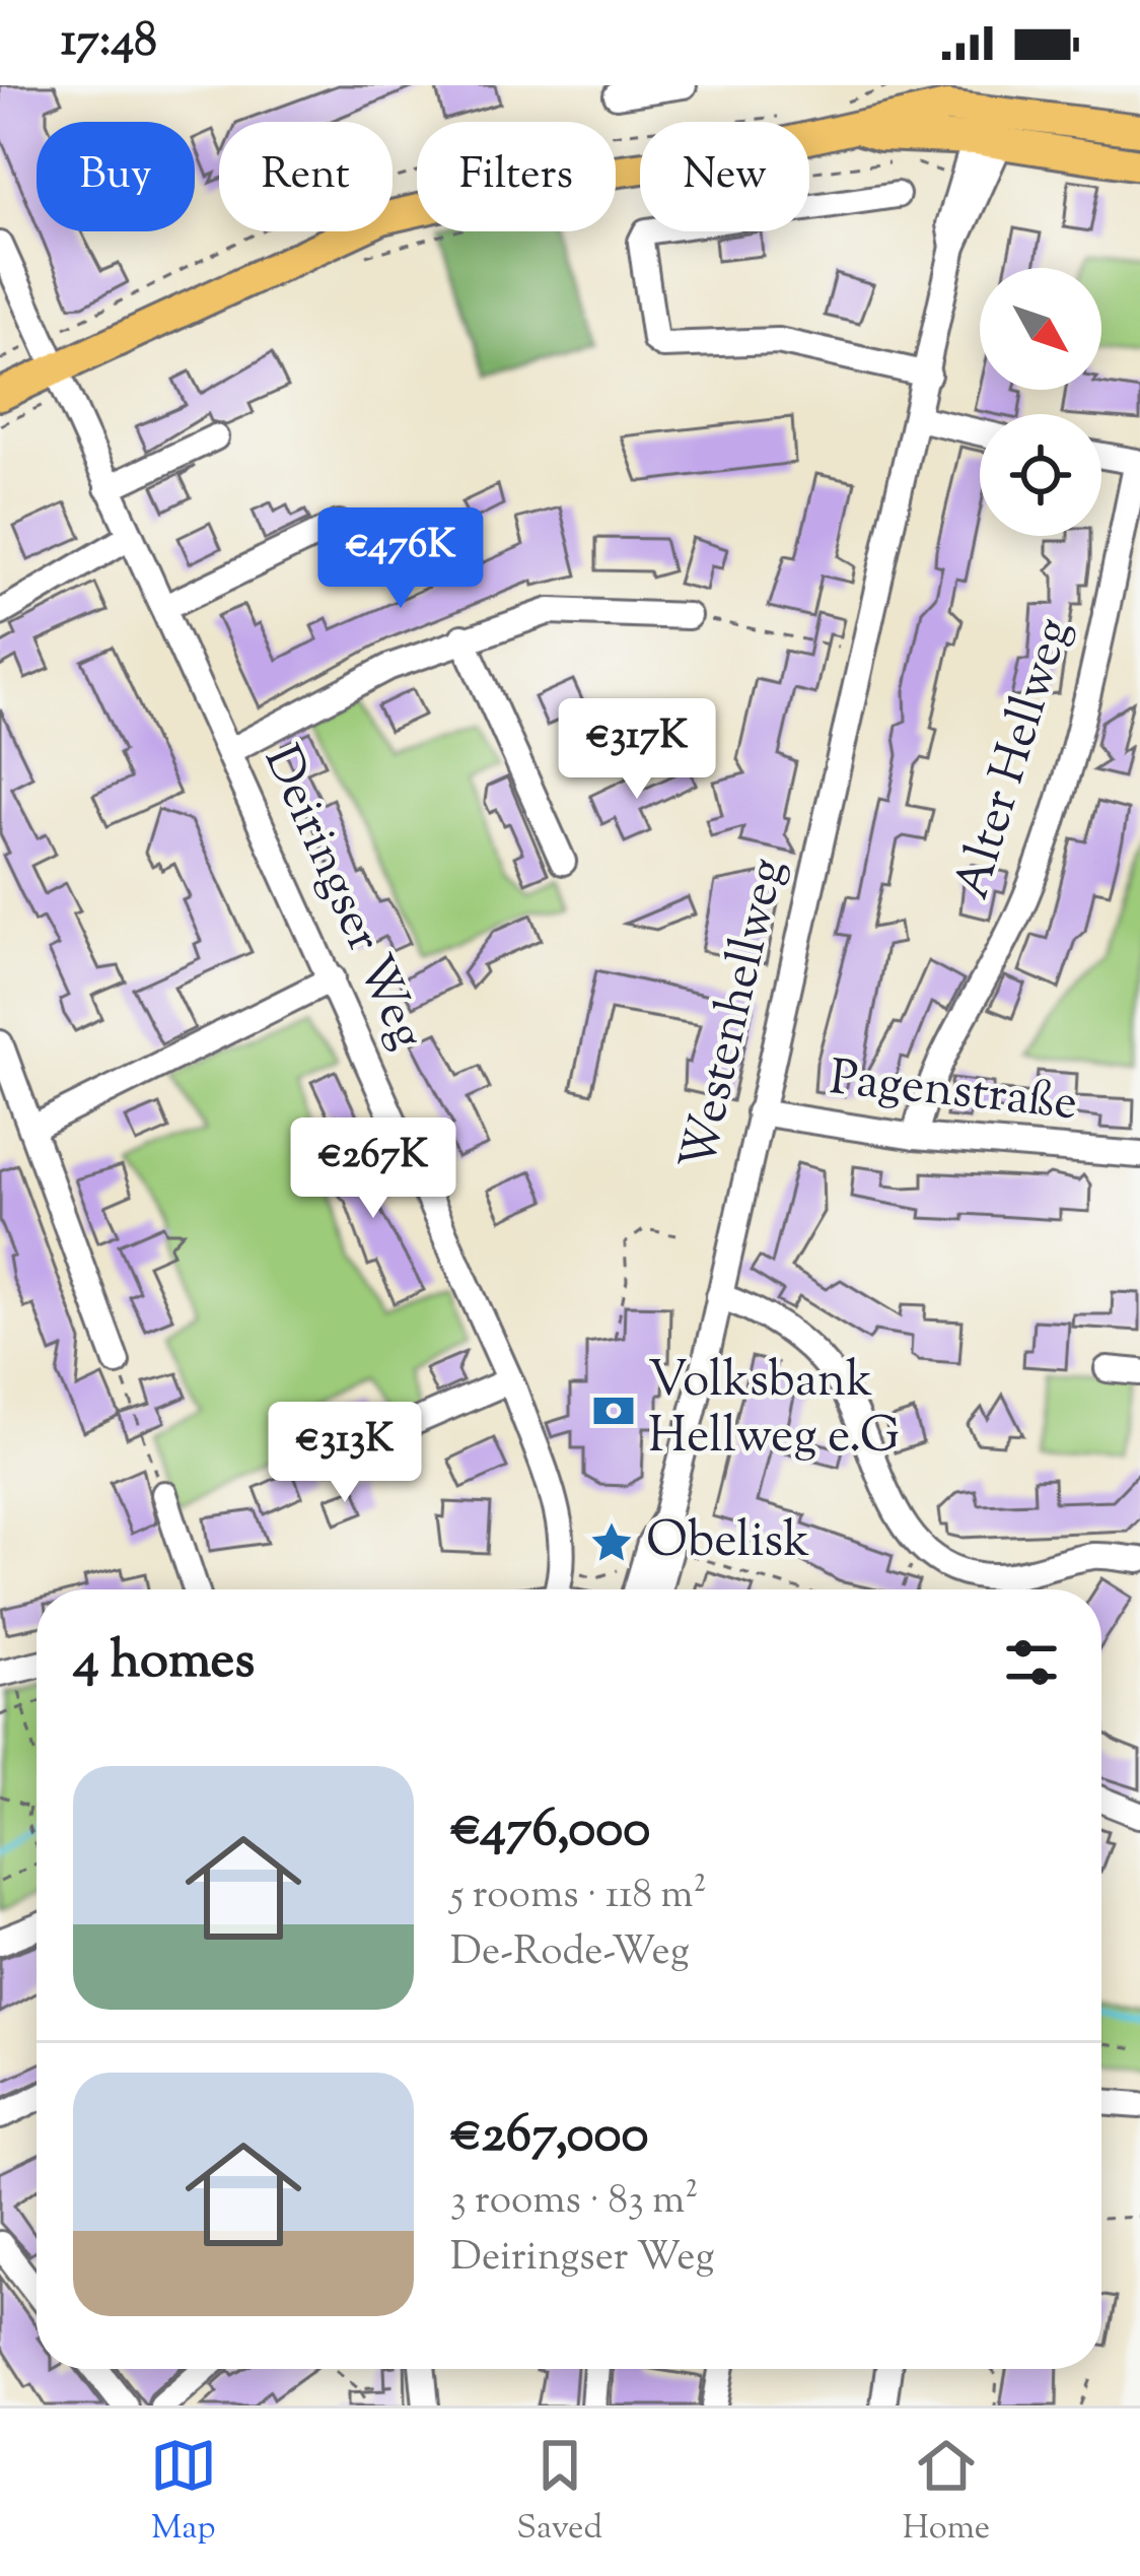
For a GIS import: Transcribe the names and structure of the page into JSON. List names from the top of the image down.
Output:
{
  "streets": {
    "street": [
      "Alter Hellweg",
      "Deiringser Weg",
      "Westenhellweg",
      "Pagenstraße"
    ]
  },
  "crossings": [
    ["Alter Hellweg", "Pagenstraße"],
    ["Westenhellweg", "Pagenstraße"]
  ],
  "places": {
    "bank": ["Volksbank Hellweg e.G"],
    "place": ["Obelisk"]
  },
  "north": "bottom right",
  "page": {
    "status": "17:48",
    "chip": [
      "Buy",
      "Rent",
      "Filters",
      "New"
    ],
    "price": [
      "€476K",
      "€317K",
      "€267K",
      "€313K"
    ],
    "heading": "4 homes",
    "list": [
      {
        "name": "€476,000",
        "note": "5 rooms · 118 m² · De-Rode-Weg"
      },
      {
        "name": "€267,000",
        "note": "3 rooms · 83 m² · Deiringser Weg"
      }
    ],
    "tabs": ["Map", "Saved", "Home"]
  }
}
